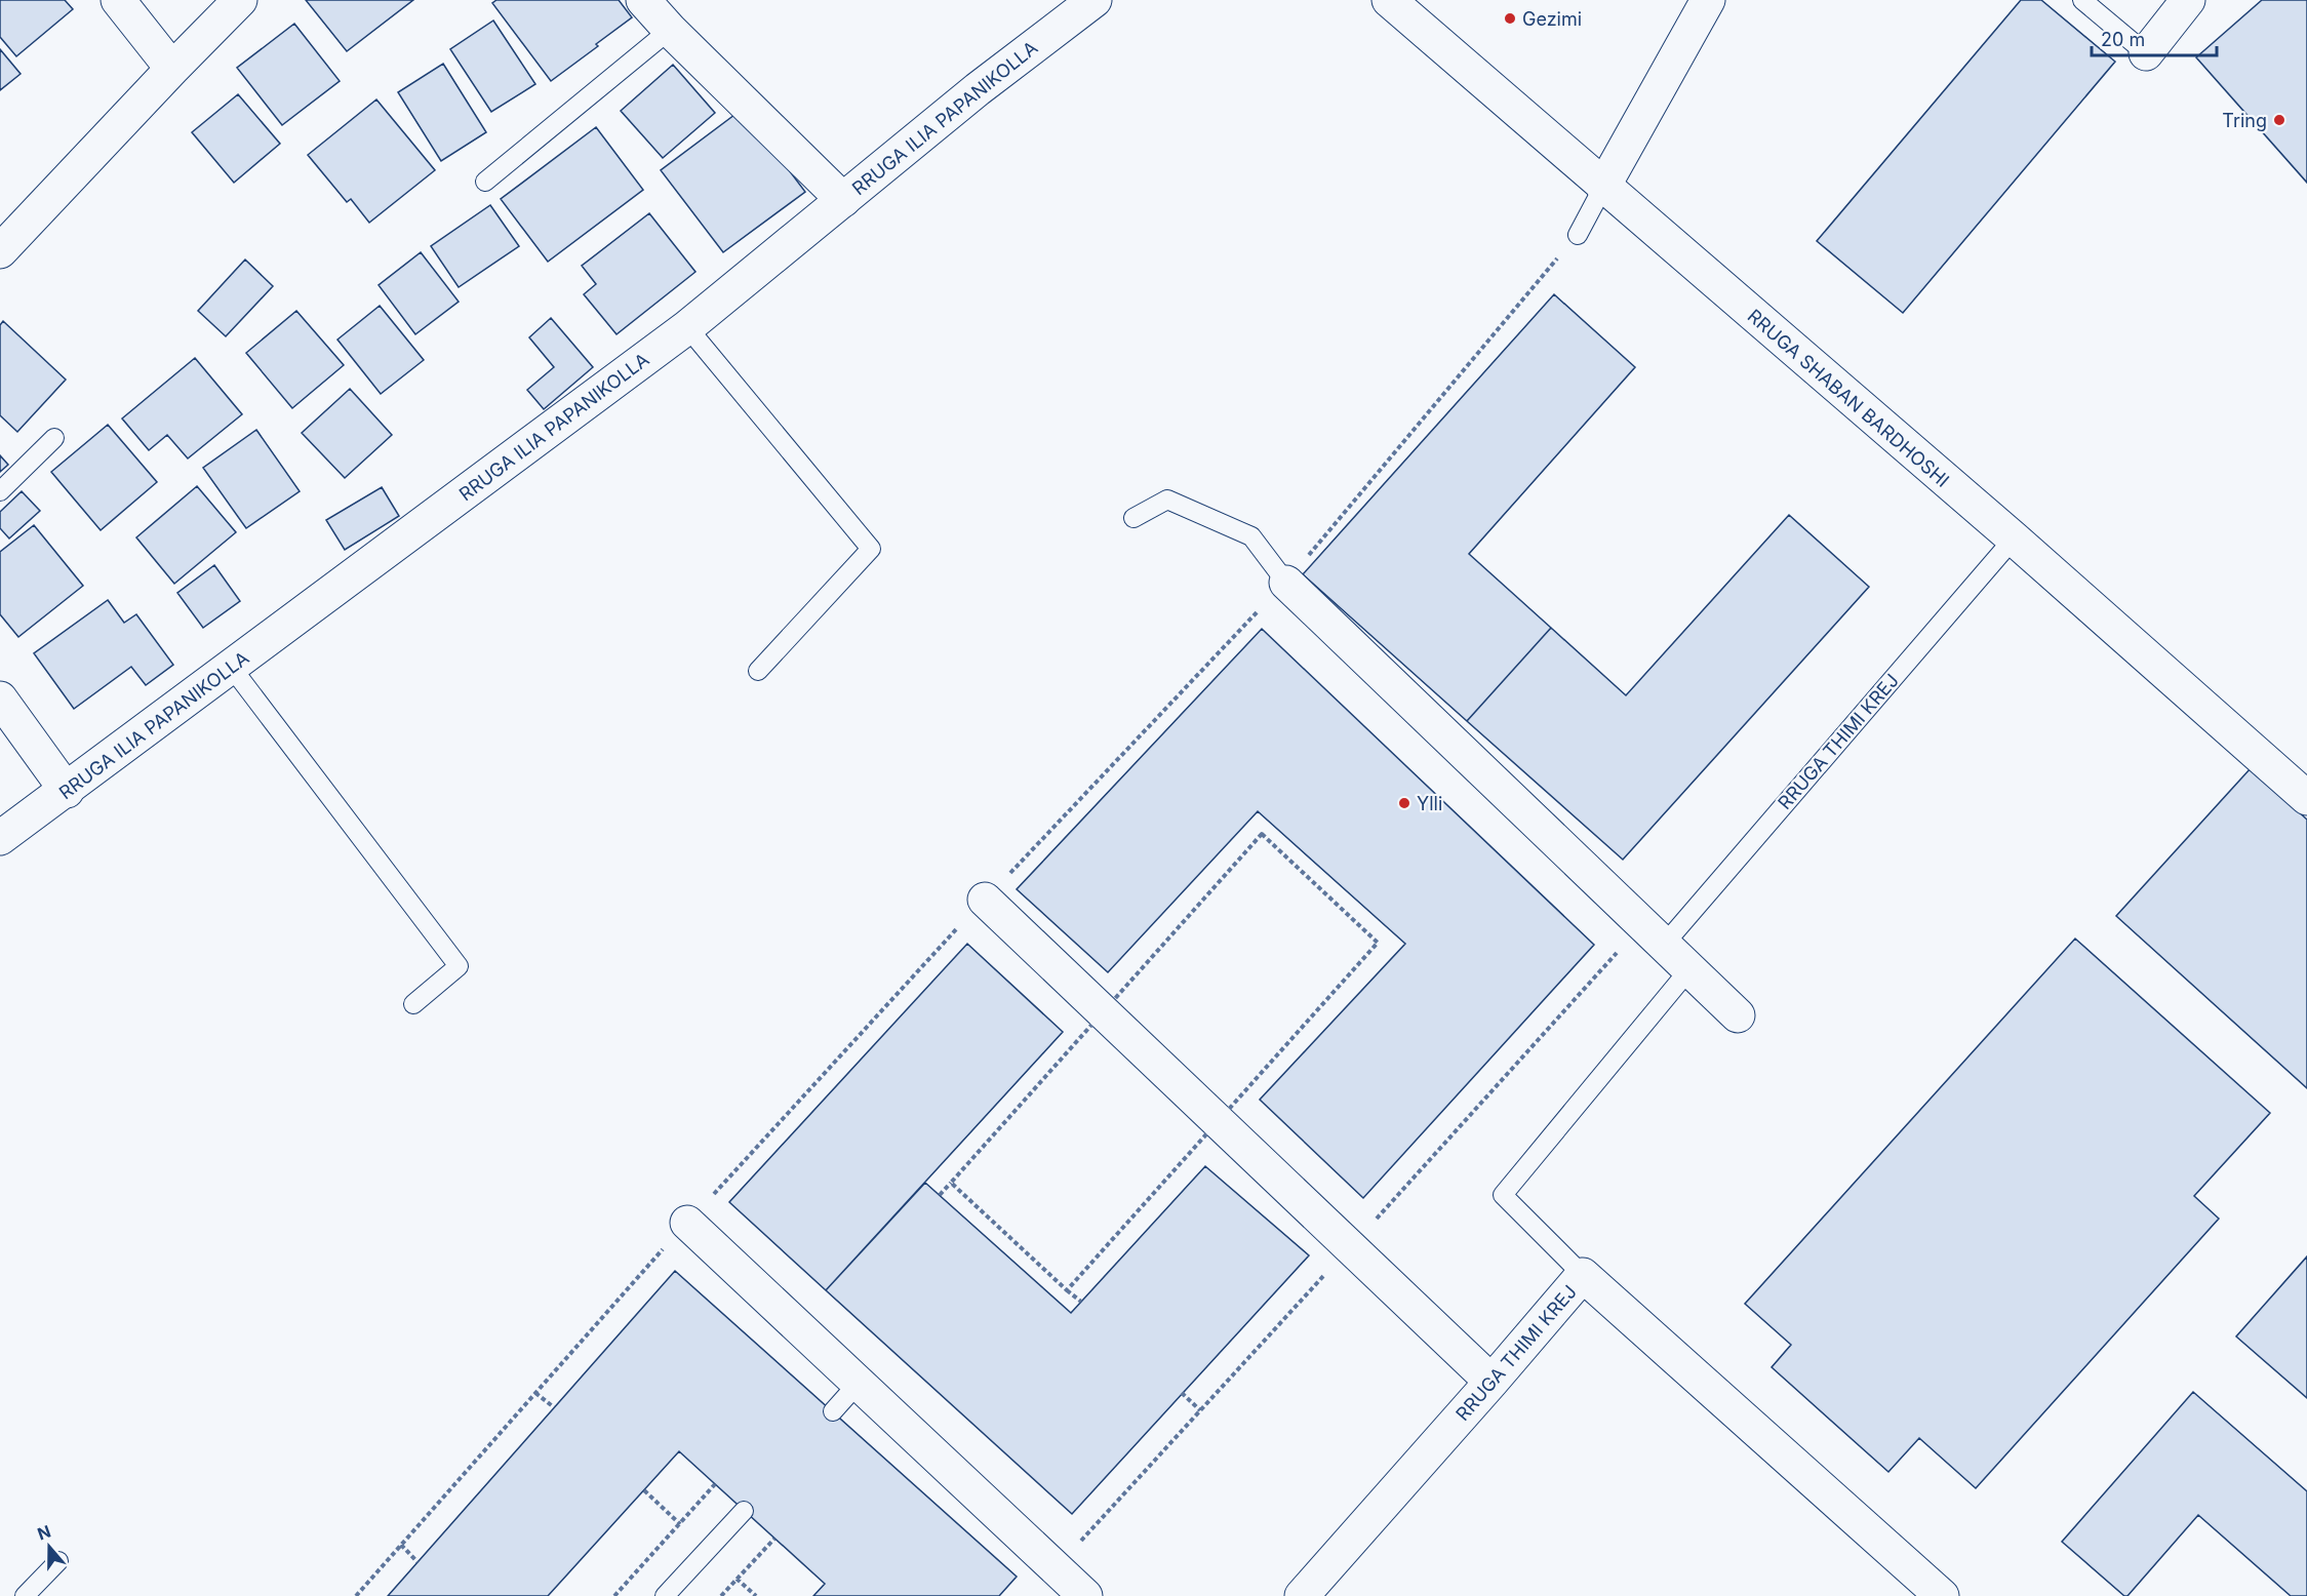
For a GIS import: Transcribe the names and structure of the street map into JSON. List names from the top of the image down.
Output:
{
  "streets": {
    "street": ["RRUGA ILIA PAPANIKOLLA", "RRUGA SHABAN BARDHOSHI", "RRUGA THIMI KREJ"]
  },
  "crossings": [
    ["RRUGA SHABAN BARDHOSHI", "RRUGA THIMI KREJ"]
  ],
  "places": ["Gezimi", "Tring", "Ylli"],
  "scale_bar": "20 m",
  "north": "top"
}
